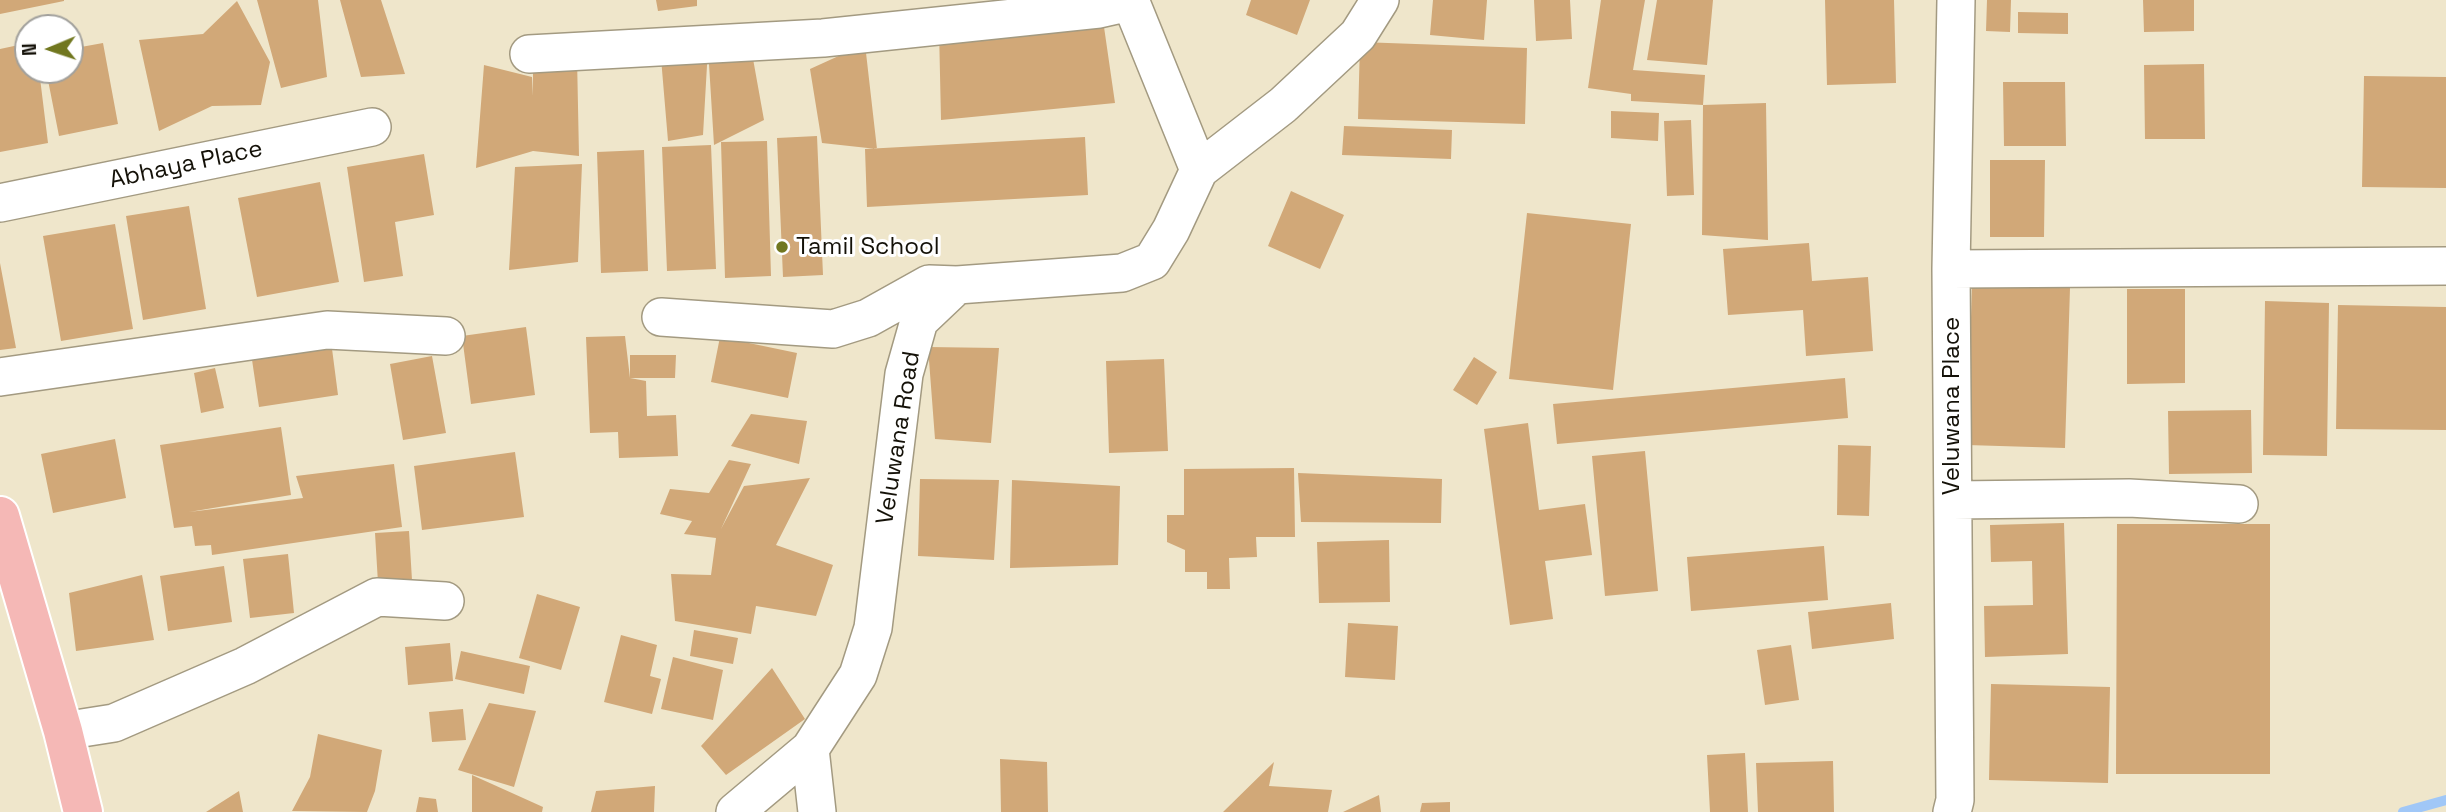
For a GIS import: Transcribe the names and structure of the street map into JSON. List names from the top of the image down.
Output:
{
  "streets": {
    "street": ["Abhaya Place", "Veluwana Place", "Veluwana Road"]
  },
  "places": ["Tamil School"],
  "north": "left"
}
